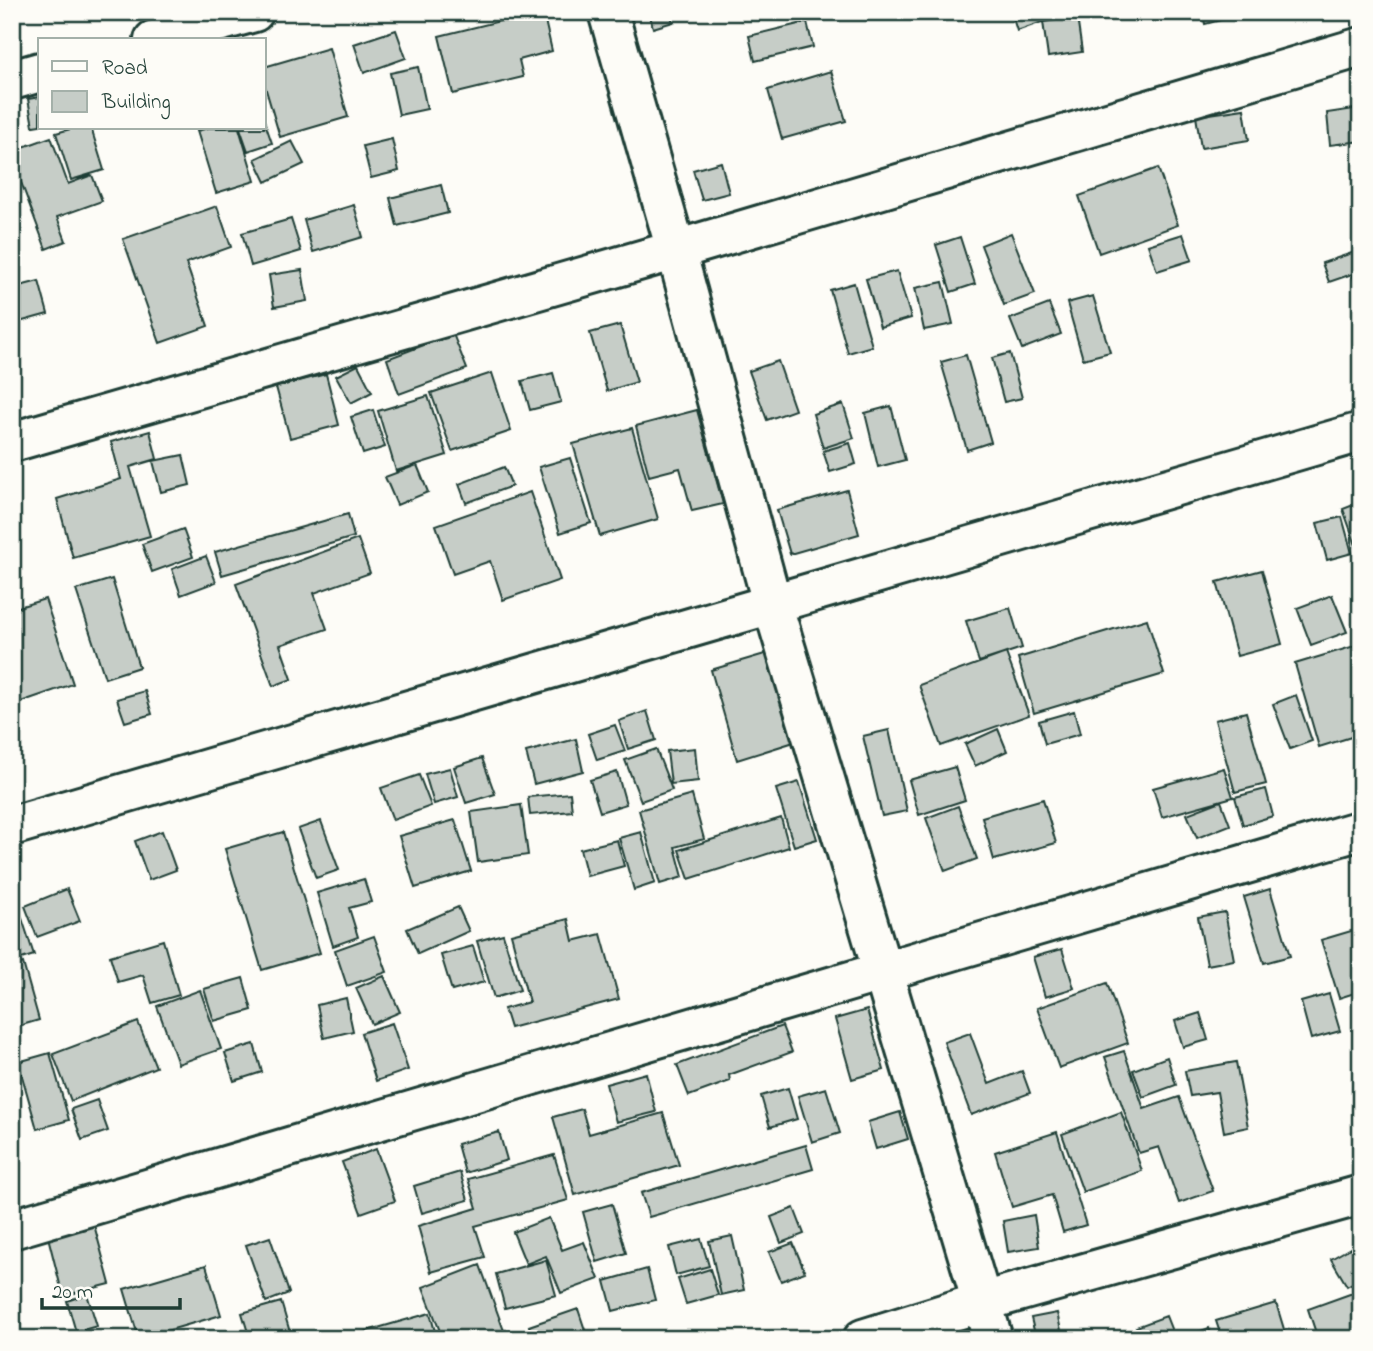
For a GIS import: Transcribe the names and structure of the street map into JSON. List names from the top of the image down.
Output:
{
  "legend": ["Road", "Building"],
  "scale_bar": "20 m"
}
